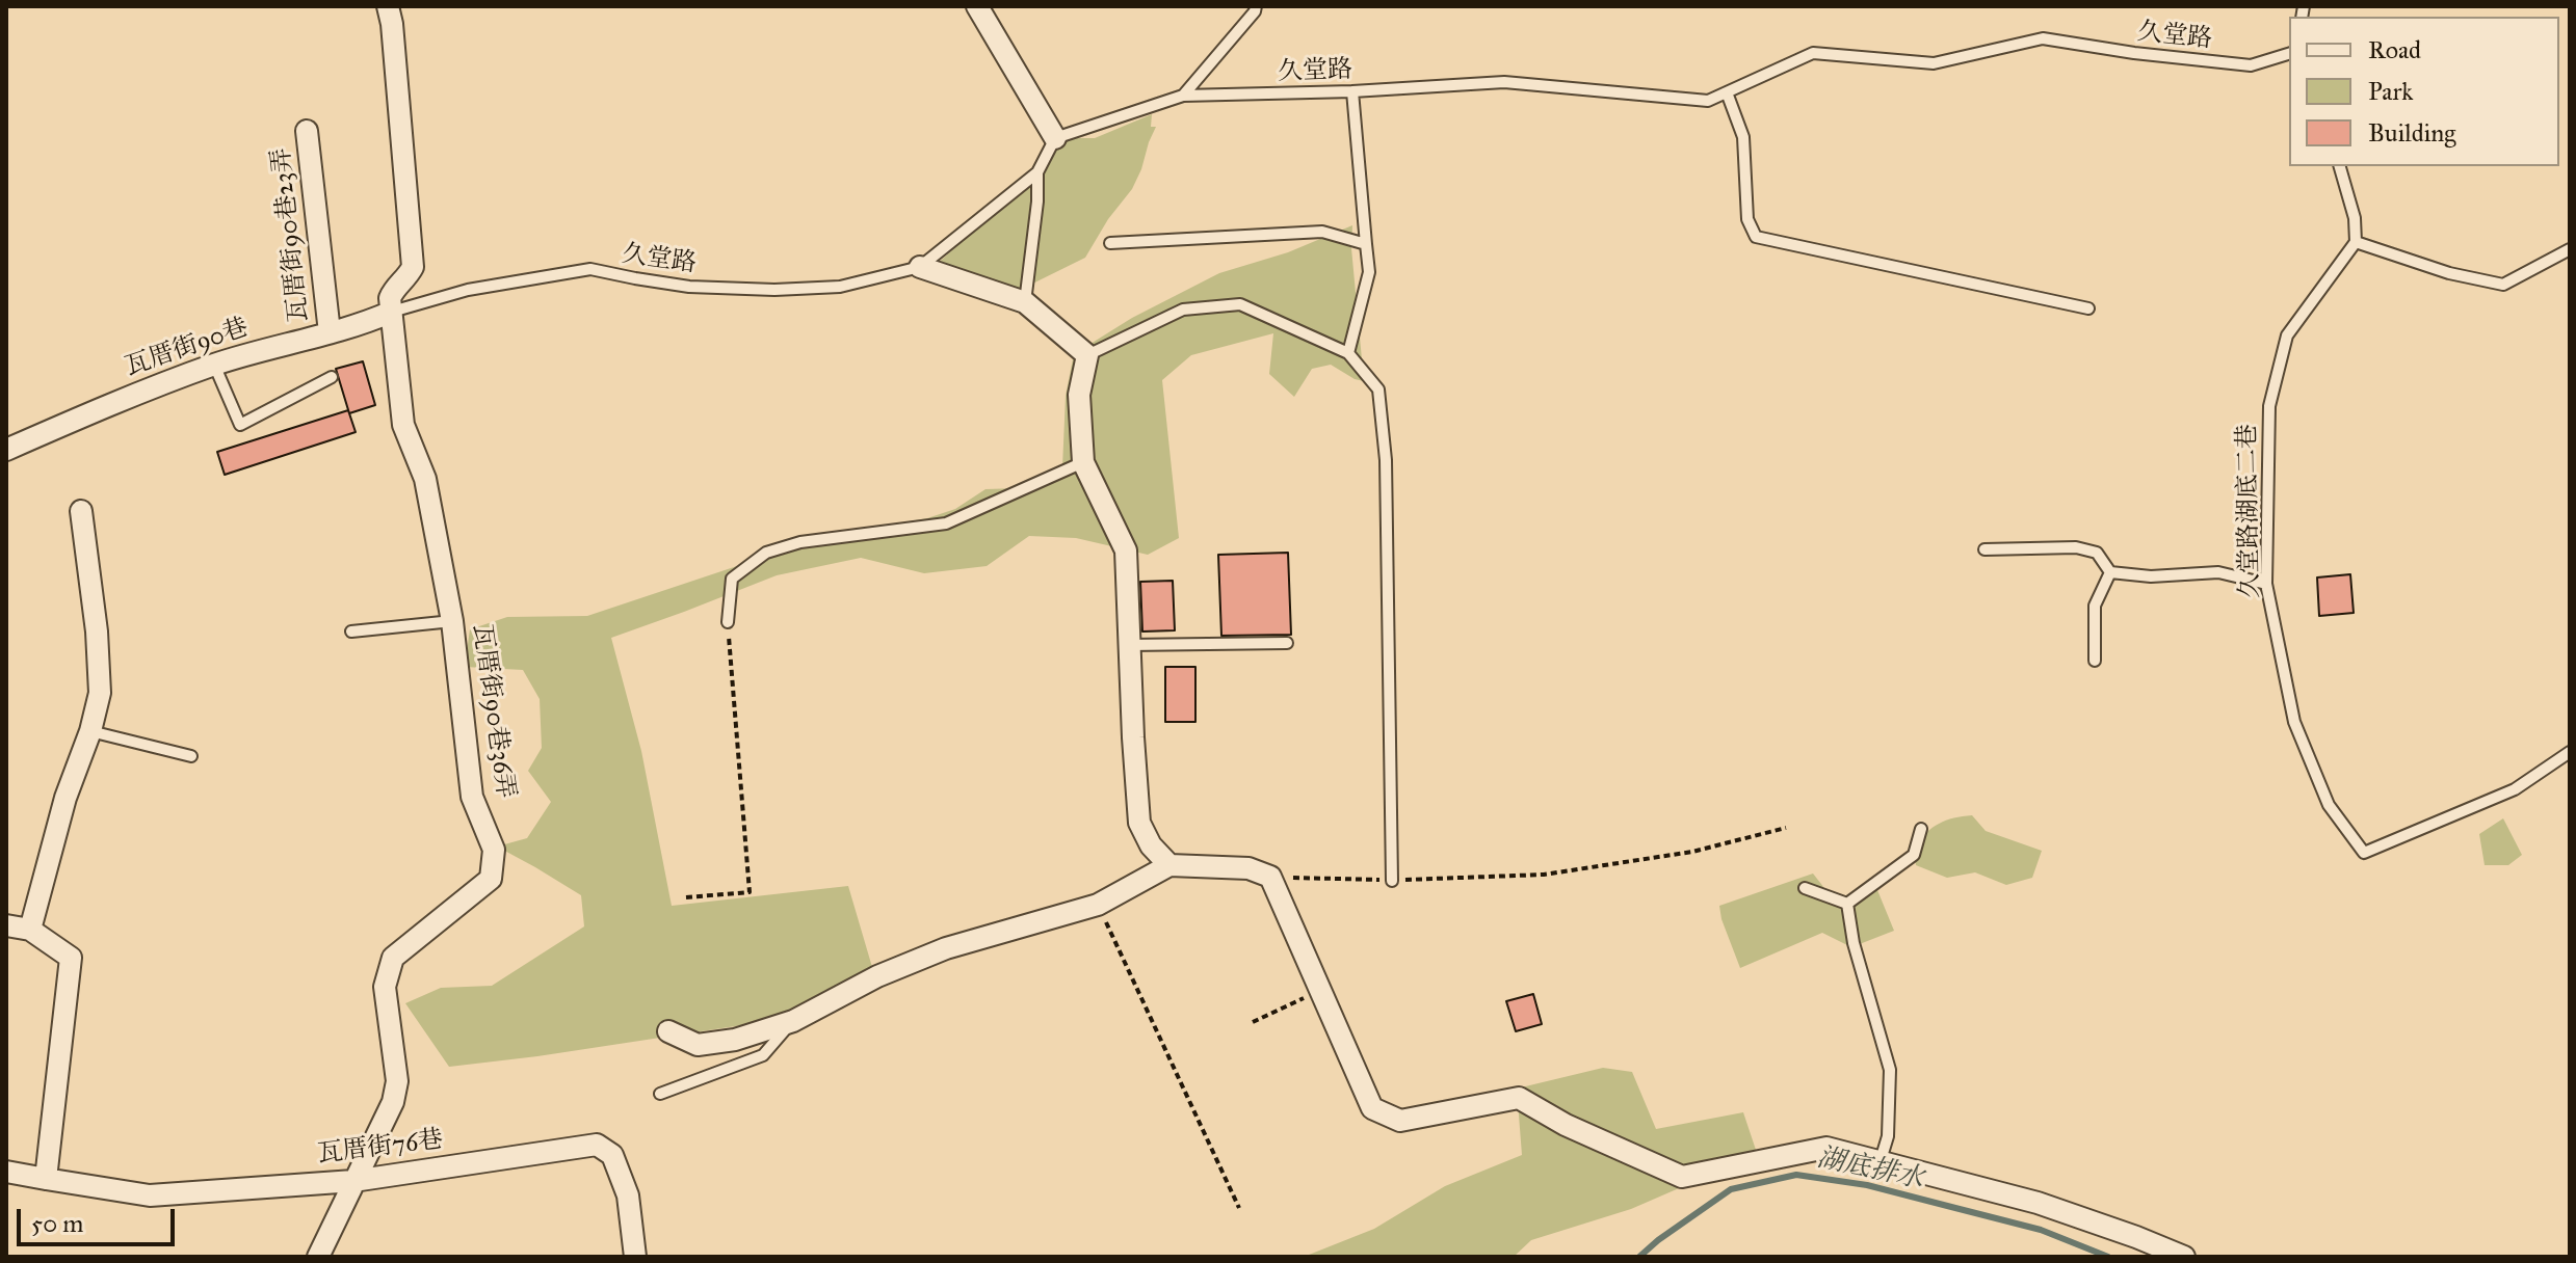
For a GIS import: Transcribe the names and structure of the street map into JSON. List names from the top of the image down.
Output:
{
  "streets": {
    "street": [
      "瓦厝街90巷23弄",
      "瓦厝街90巷",
      "瓦厝街90巷36弄",
      "瓦厝街76巷"
    ],
    "lane": ["久堂路", "久堂路湖底二巷"]
  },
  "crossings": [
    ["久堂路", "瓦厝街90巷"],
    ["久堂路", "瓦厝街90巷36弄"],
    ["瓦厝街90巷23弄", "瓦厝街90巷"],
    ["瓦厝街90巷", "瓦厝街90巷36弄"],
    ["瓦厝街90巷36弄", "瓦厝街76巷"]
  ],
  "water": ["湖底排水"],
  "legend": ["Road", "Park", "Building"],
  "scale_bar": "50 m"
}
